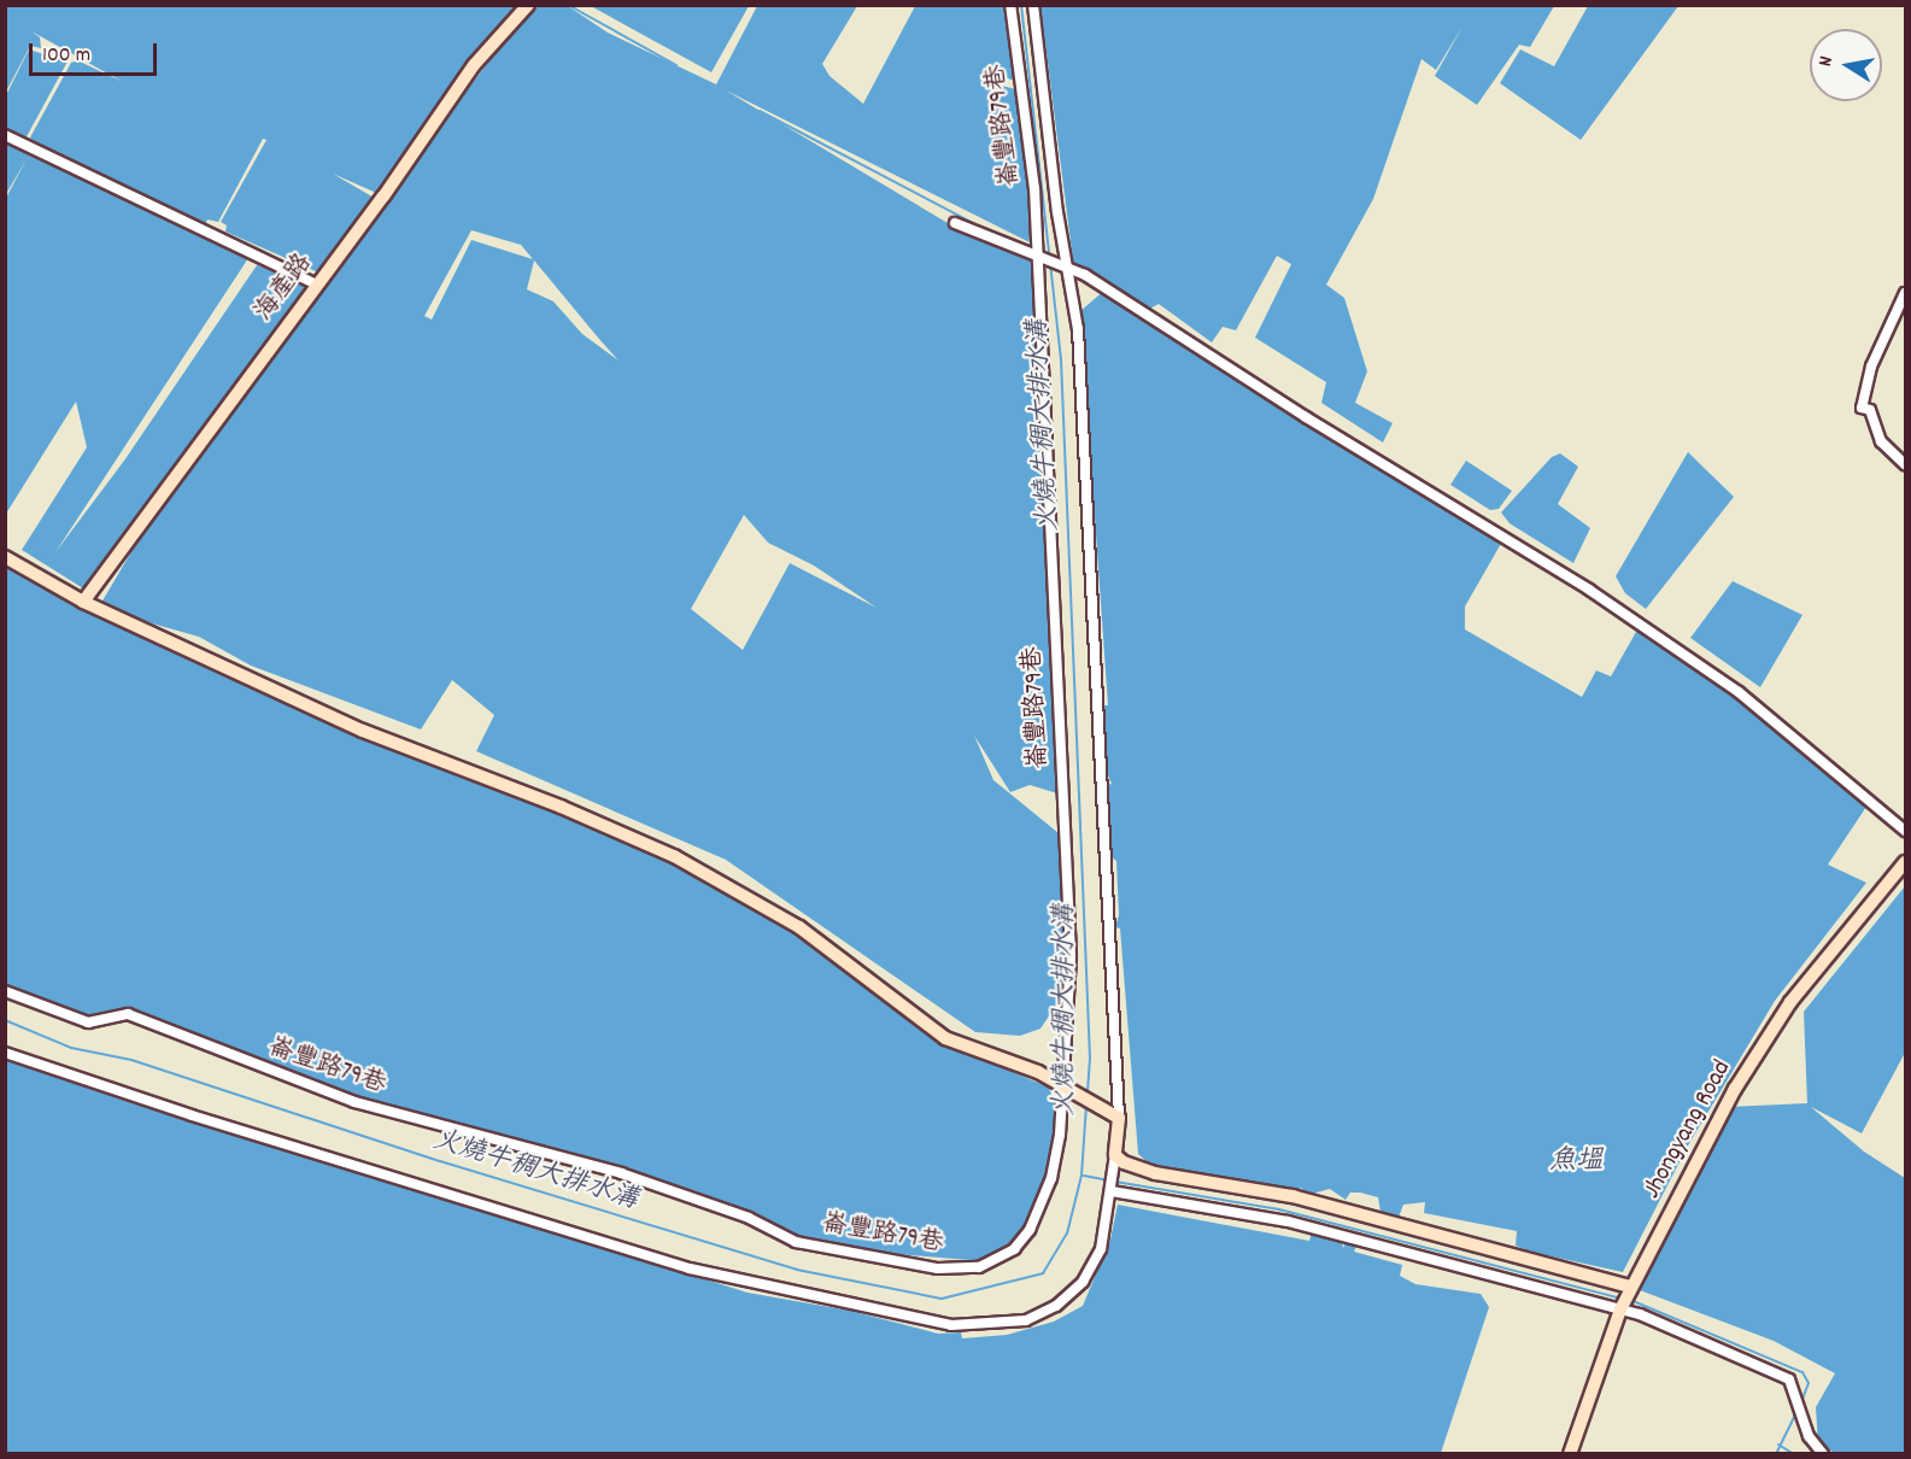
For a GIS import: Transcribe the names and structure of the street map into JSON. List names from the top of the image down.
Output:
{
  "streets": {
    "street": ["崙豐路79巷", "海產路", "Jhongyang Road"]
  },
  "water": ["火燒牛稠大排水溝", "魚塭"],
  "scale_bar": "100 m",
  "north": "left"
}
